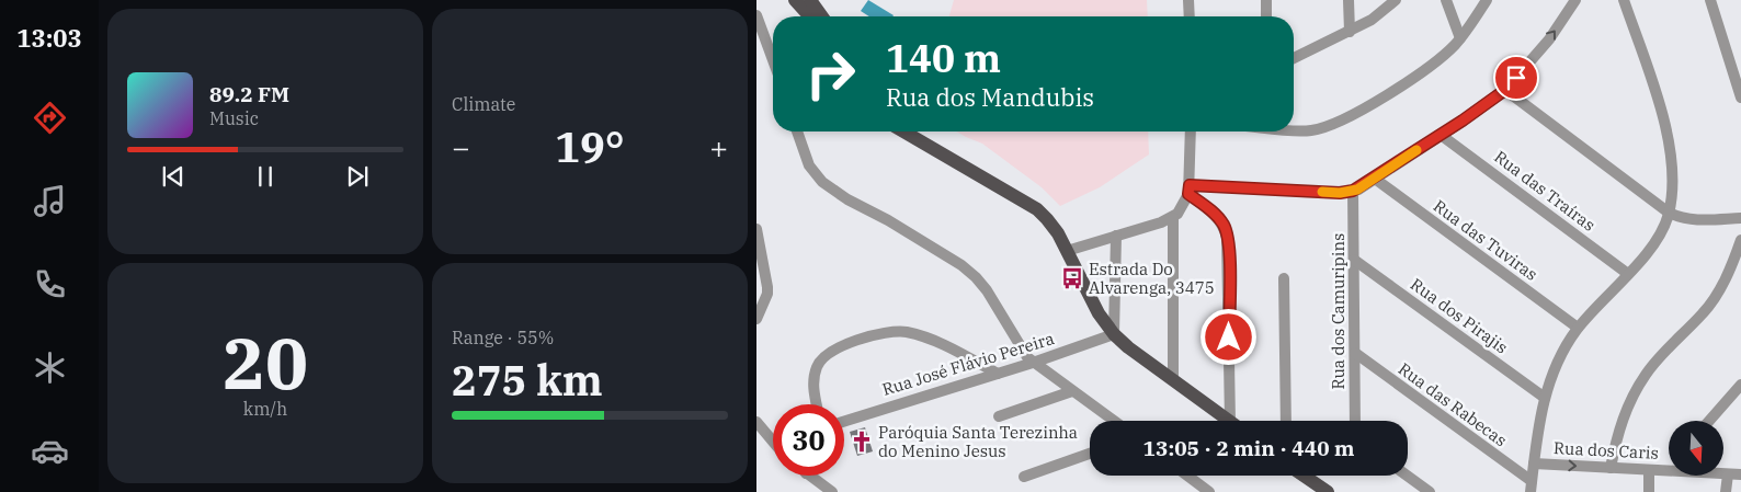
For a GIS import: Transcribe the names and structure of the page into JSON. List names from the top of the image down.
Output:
{
  "streets": {
    "street": [
      "Rua das Traíras",
      "Rua das Tuviras",
      "Rua dos Camuripins",
      "Rua dos Pirajis",
      "Rua José Flávio Pereira",
      "Rua das Rabecas",
      "Rua dos Caris"
    ]
  },
  "crossings": [
    ["Rua dos Camuripins", "Rua dos Pirajis"],
    ["Rua dos Camuripins", "Rua das Rabecas"]
  ],
  "one_way": ["Rua dos Caris"],
  "places": {
    "bus stop": ["Estrada Do Alvarenga, 3475"],
    "church": ["Paróquia Santa Terezinha do Menino Jesus"]
  },
  "north": "bottom",
  "page": {
    "tabs": "13:03",
    "tile": [
      "Climate",
      ["20", "km/h"],
      ["Range · 55%", "275 km"]
    ],
    "turn": ["140 m", "Rua dos Mandubis"],
    "song": ["89.2 FM", "Music"],
    "heat": ["−", "19°", "+"],
    "limit": "30",
    "trip": "13:05 · 2 min · 440 m"
  }
}
